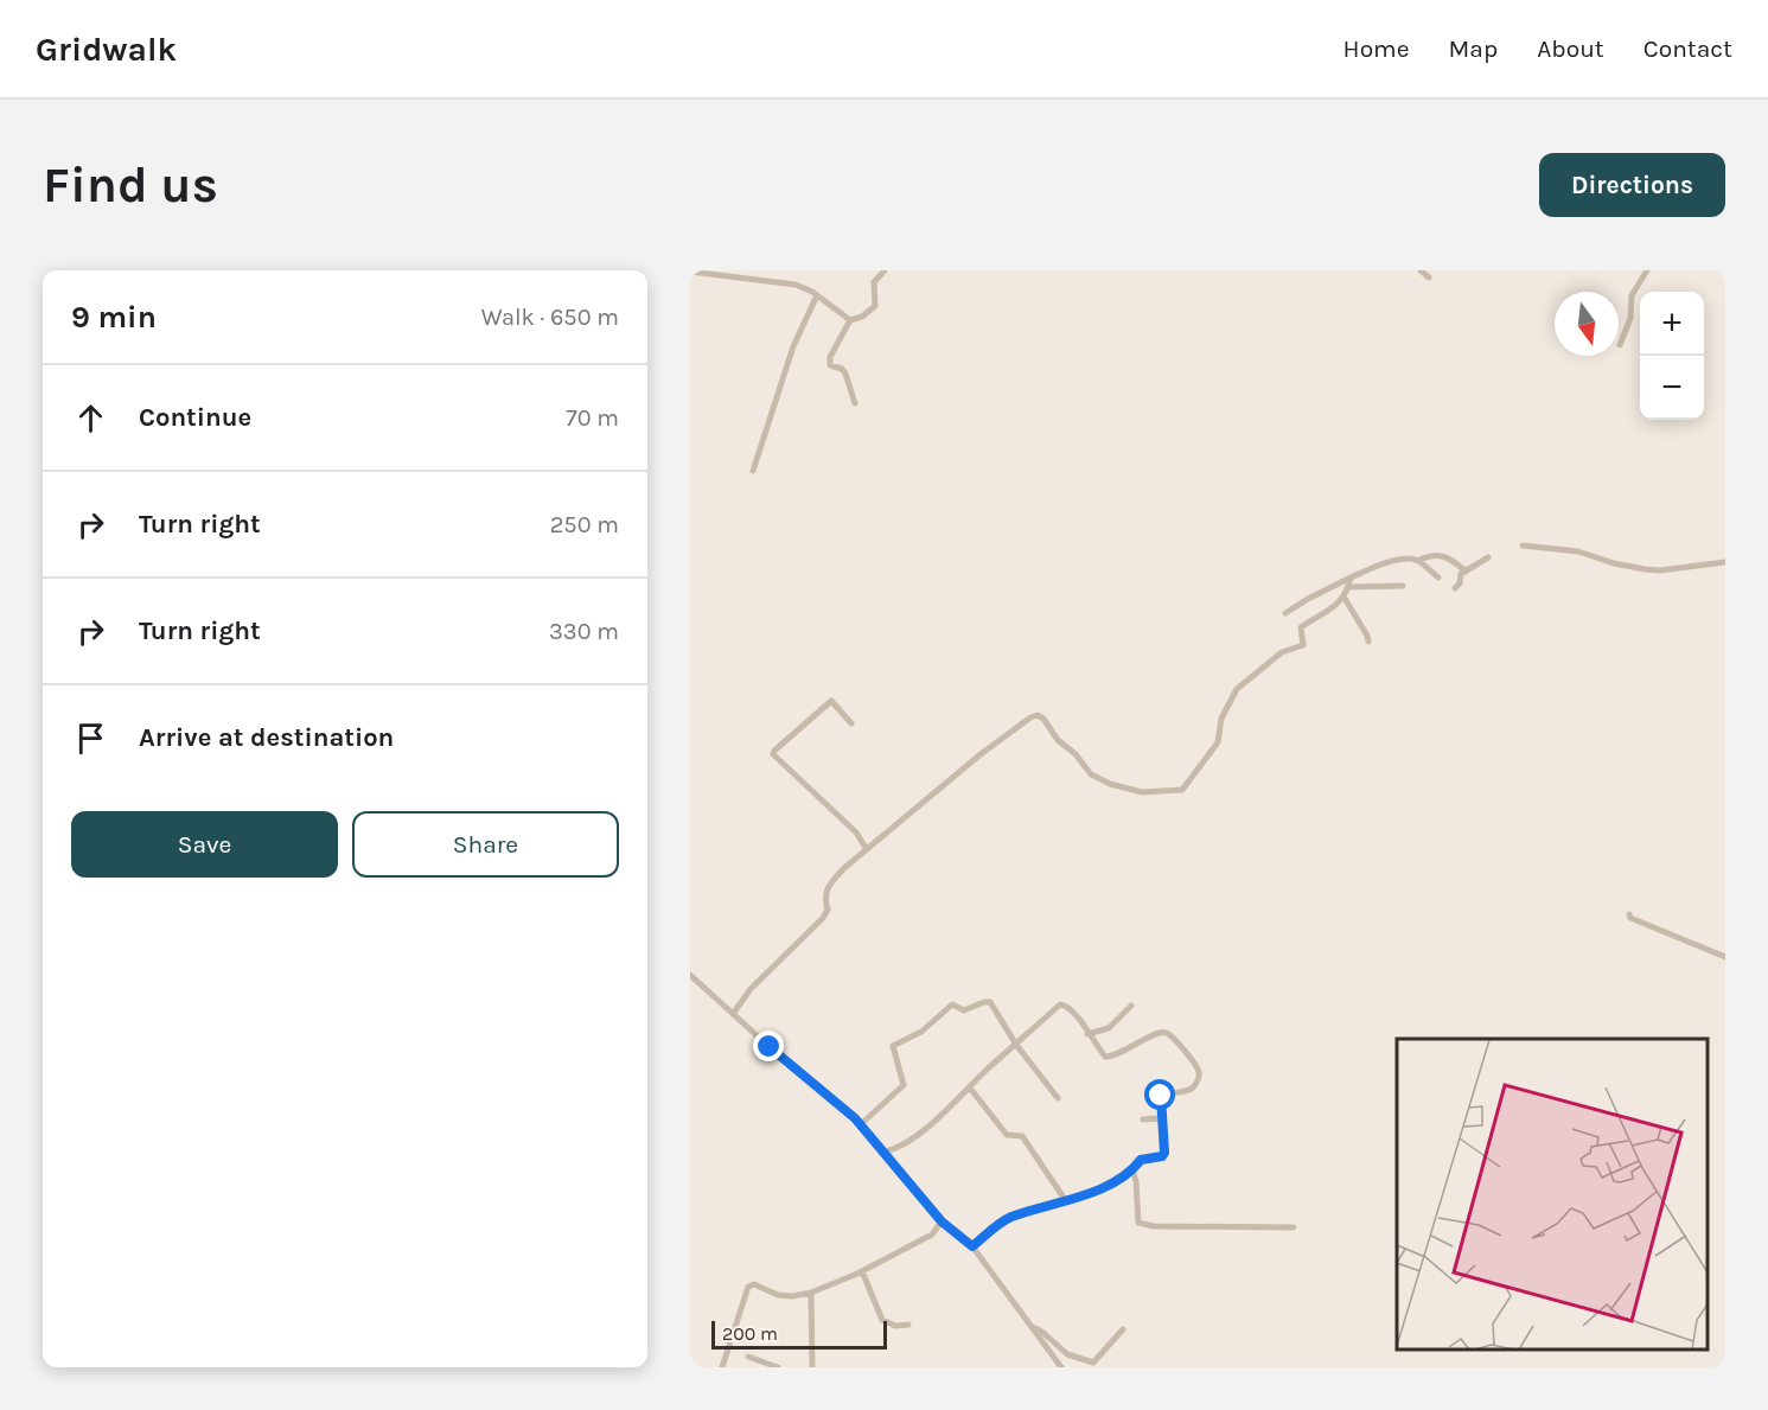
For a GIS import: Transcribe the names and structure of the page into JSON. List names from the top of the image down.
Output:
{
  "scale_bar": "200 m",
  "north": "bottom",
  "page": {
    "header": "Gridwalk",
    "nav": [
      "Home",
      "Map",
      "About",
      "Contact"
    ],
    "buttons": [
      "Directions",
      ["Save", "Share"]
    ],
    "title": "Find us",
    "heading": ["9 min", "Walk · 650 m"],
    "map_buttons": ["+", "−"],
    "list": [
      ["Continue", "70 m"],
      ["Turn right", "250 m"],
      ["Turn right", "330 m"],
      "Arrive at destination"
    ],
    "scale": "200 m"
  }
}
